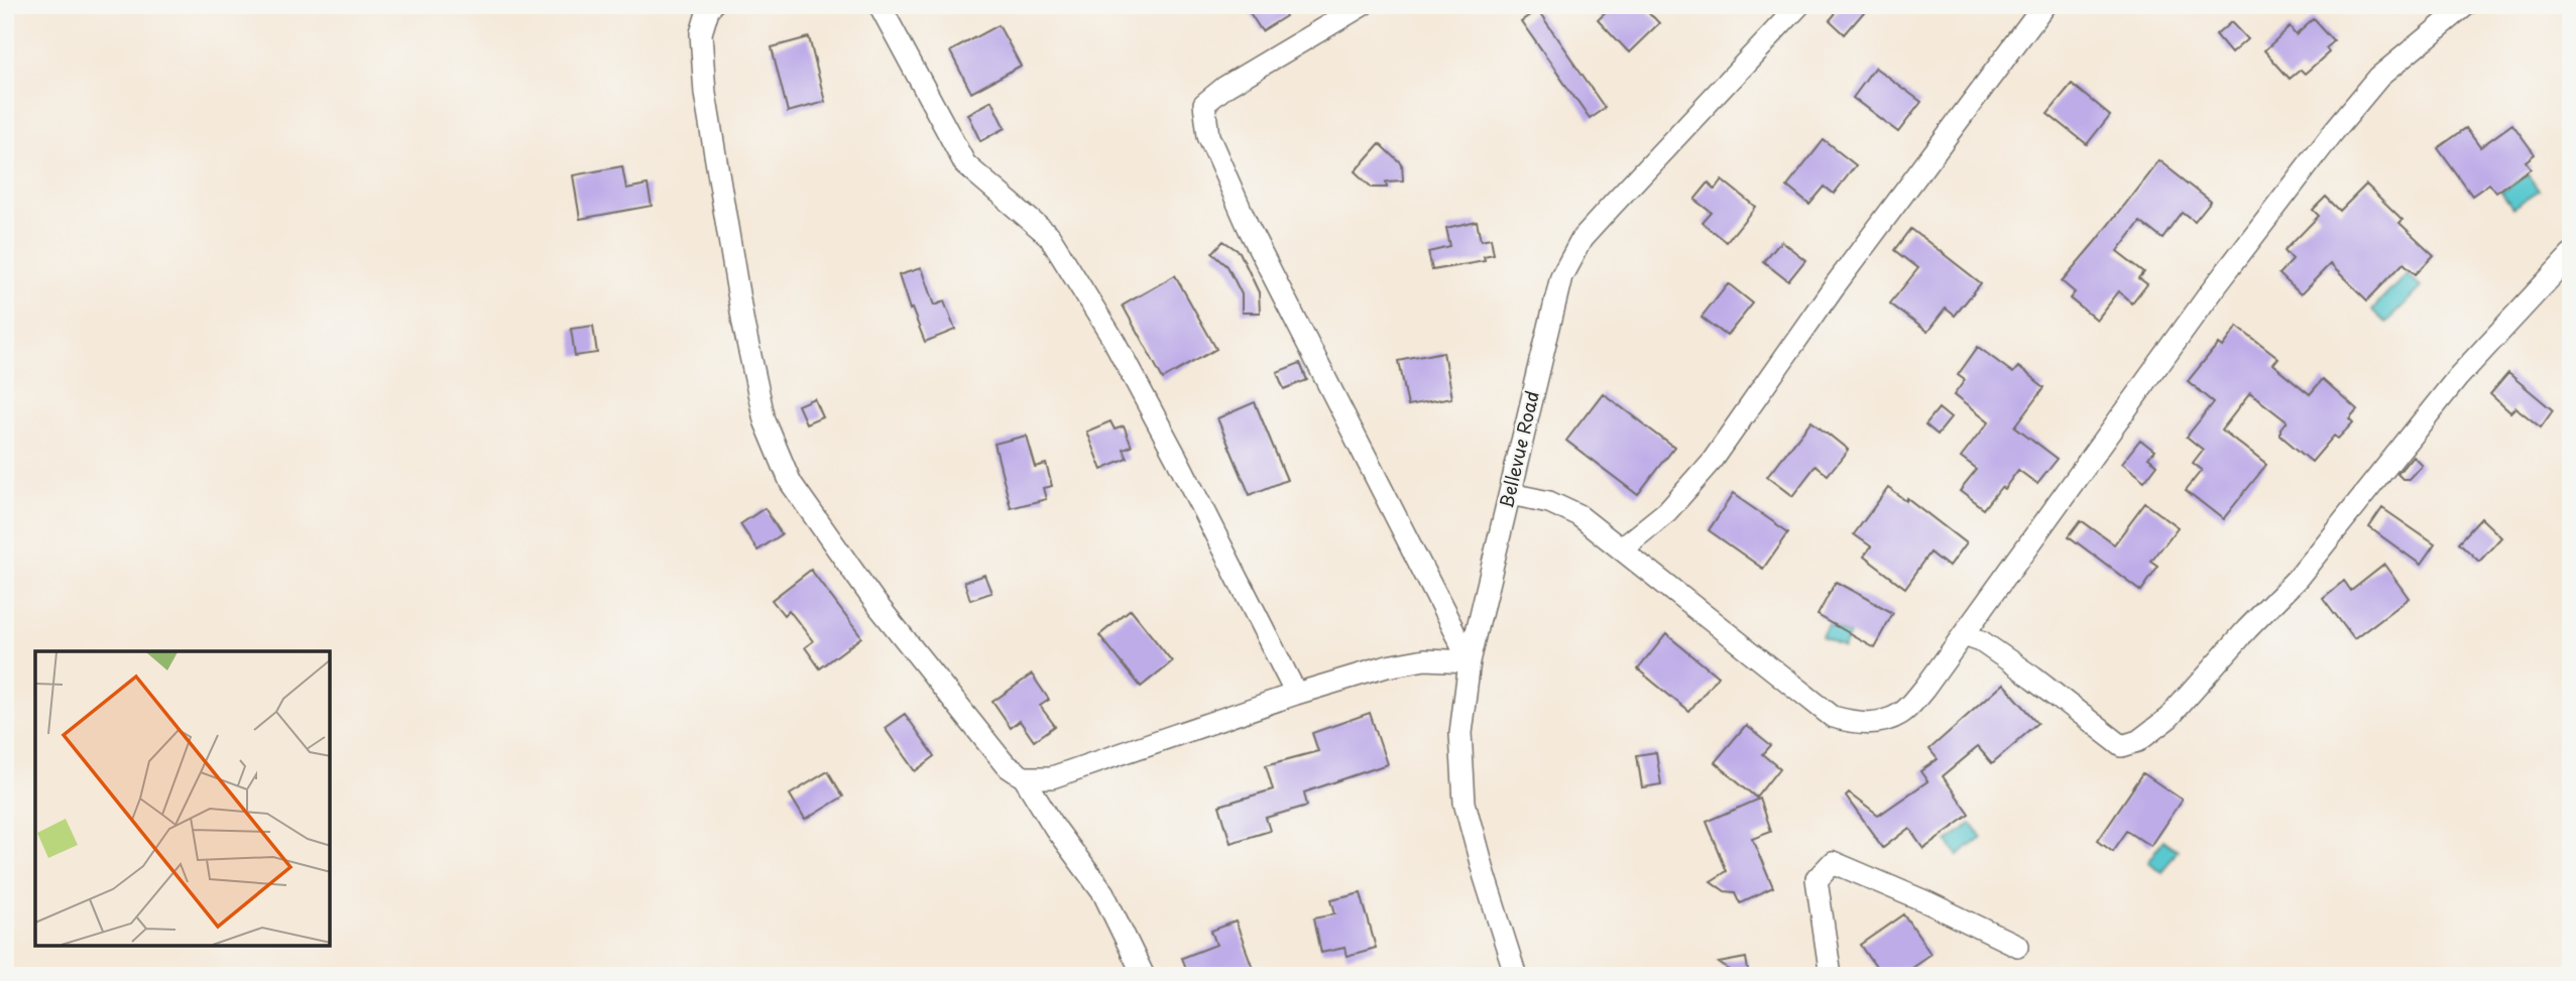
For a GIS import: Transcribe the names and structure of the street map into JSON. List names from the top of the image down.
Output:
{
  "streets": {
    "street": ["Bellevue Road"]
  }
}
